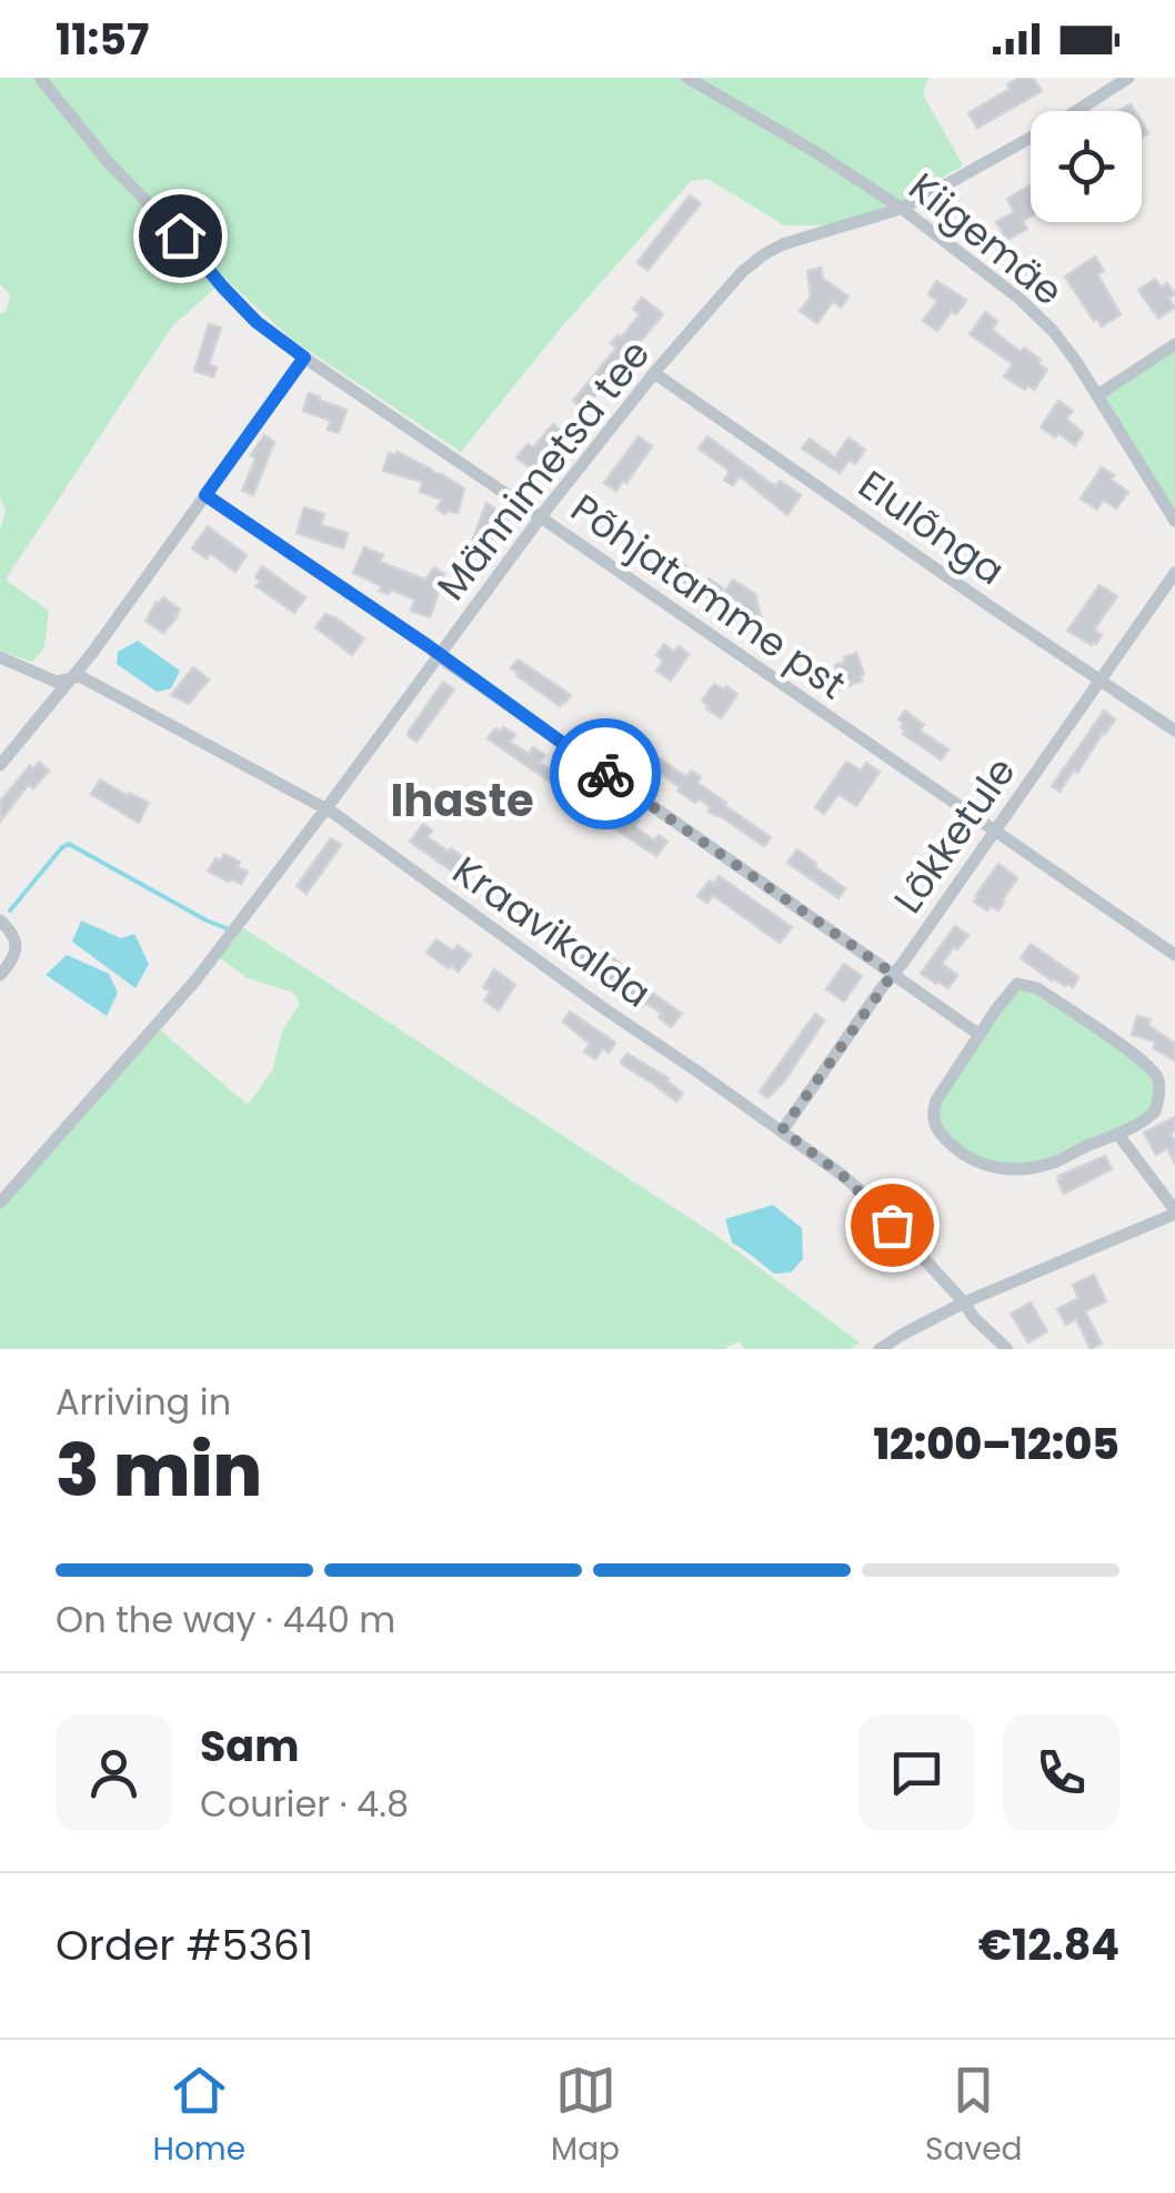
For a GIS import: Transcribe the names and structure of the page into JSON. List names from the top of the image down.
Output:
{
  "streets": {
    "street": [
      "Kiigemäe",
      "Männimetsa tee",
      "Elulõnga",
      "Põhjatamme pst",
      "Lõkketule",
      "Kraavikalda"
    ]
  },
  "crossings": [
    ["Kiigemäe", "Männimetsa tee"],
    ["Männimetsa tee", "Elulõnga"],
    ["Männimetsa tee", "Põhjatamme pst"],
    ["Männimetsa tee", "Kraavikalda"],
    ["Elulõnga", "Lõkketule"],
    ["Põhjatamme pst", "Lõkketule"],
    ["Lõkketule", "Kraavikalda"]
  ],
  "districts": ["Ihaste"],
  "page": {
    "status": "11:57",
    "heading": ["3 min", "Arriving in", "12:00–12:05"],
    "panel": [
      "Sam",
      "Courier · 4.8",
      "Order #5361",
      "€12.84"
    ],
    "bar": "On the way · 440 m",
    "tabs": ["Home", "Map", "Saved"]
  }
}
